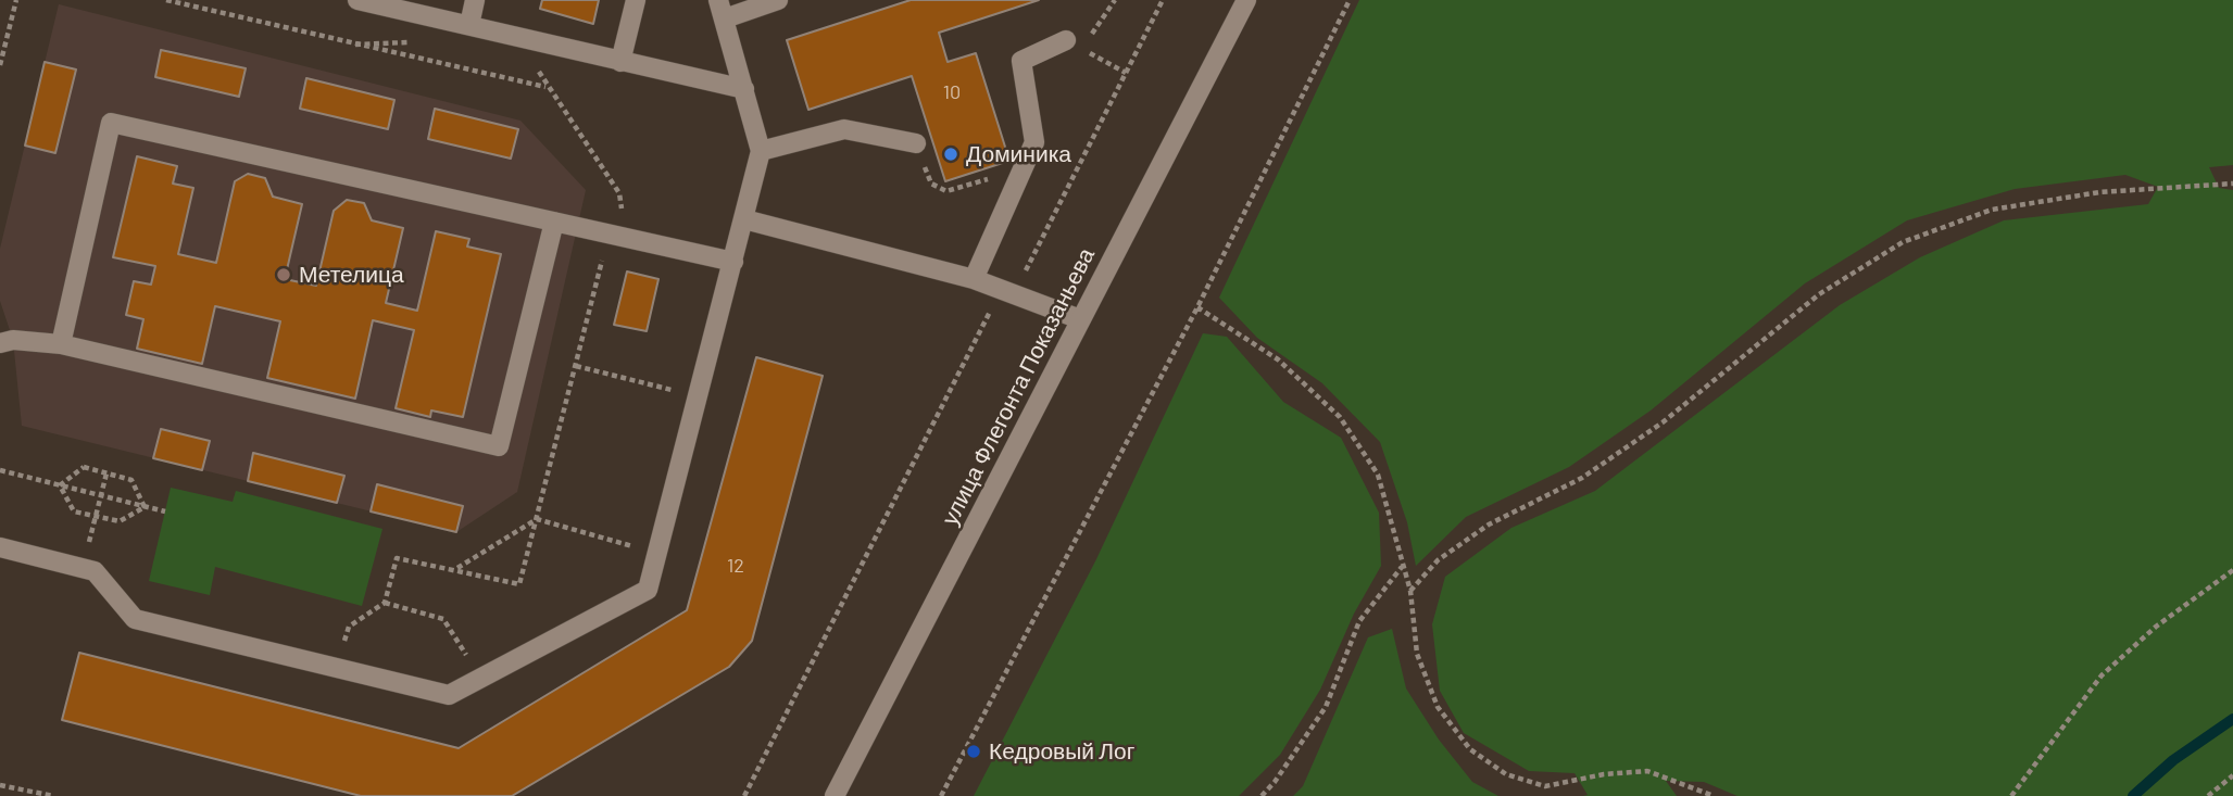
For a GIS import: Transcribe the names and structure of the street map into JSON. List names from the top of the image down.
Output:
{
  "streets": {
    "main road": ["улица Флегонта Показаньева"]
  },
  "places": ["Доминика", "Метелица", "Кедровый Лог"],
  "house_numbers": ["10", "12"]
}
